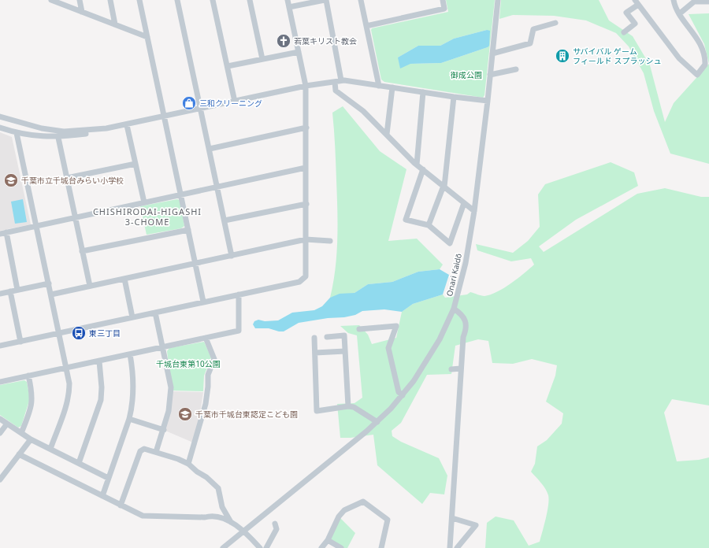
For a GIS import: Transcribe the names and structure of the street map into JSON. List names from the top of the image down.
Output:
{
  "streets": {
    "street": ["Onari Kaidō"]
  },
  "districts": ["CHISHIRODAI-HIGASHI 3-CHOME"],
  "parks": ["御成公園", "千城台東第10公園"],
  "places": {
    "church": ["若葉キリスト教会"],
    "building": ["サバイバル ゲーム フィールド スプラッシュ"],
    "shop": ["三和クリーニング"],
    "school or university": ["千葉市立千城台みらい小学校", "千葉市千城台東認定こども園"],
    "bus stop": ["東三丁目"]
  }
}
